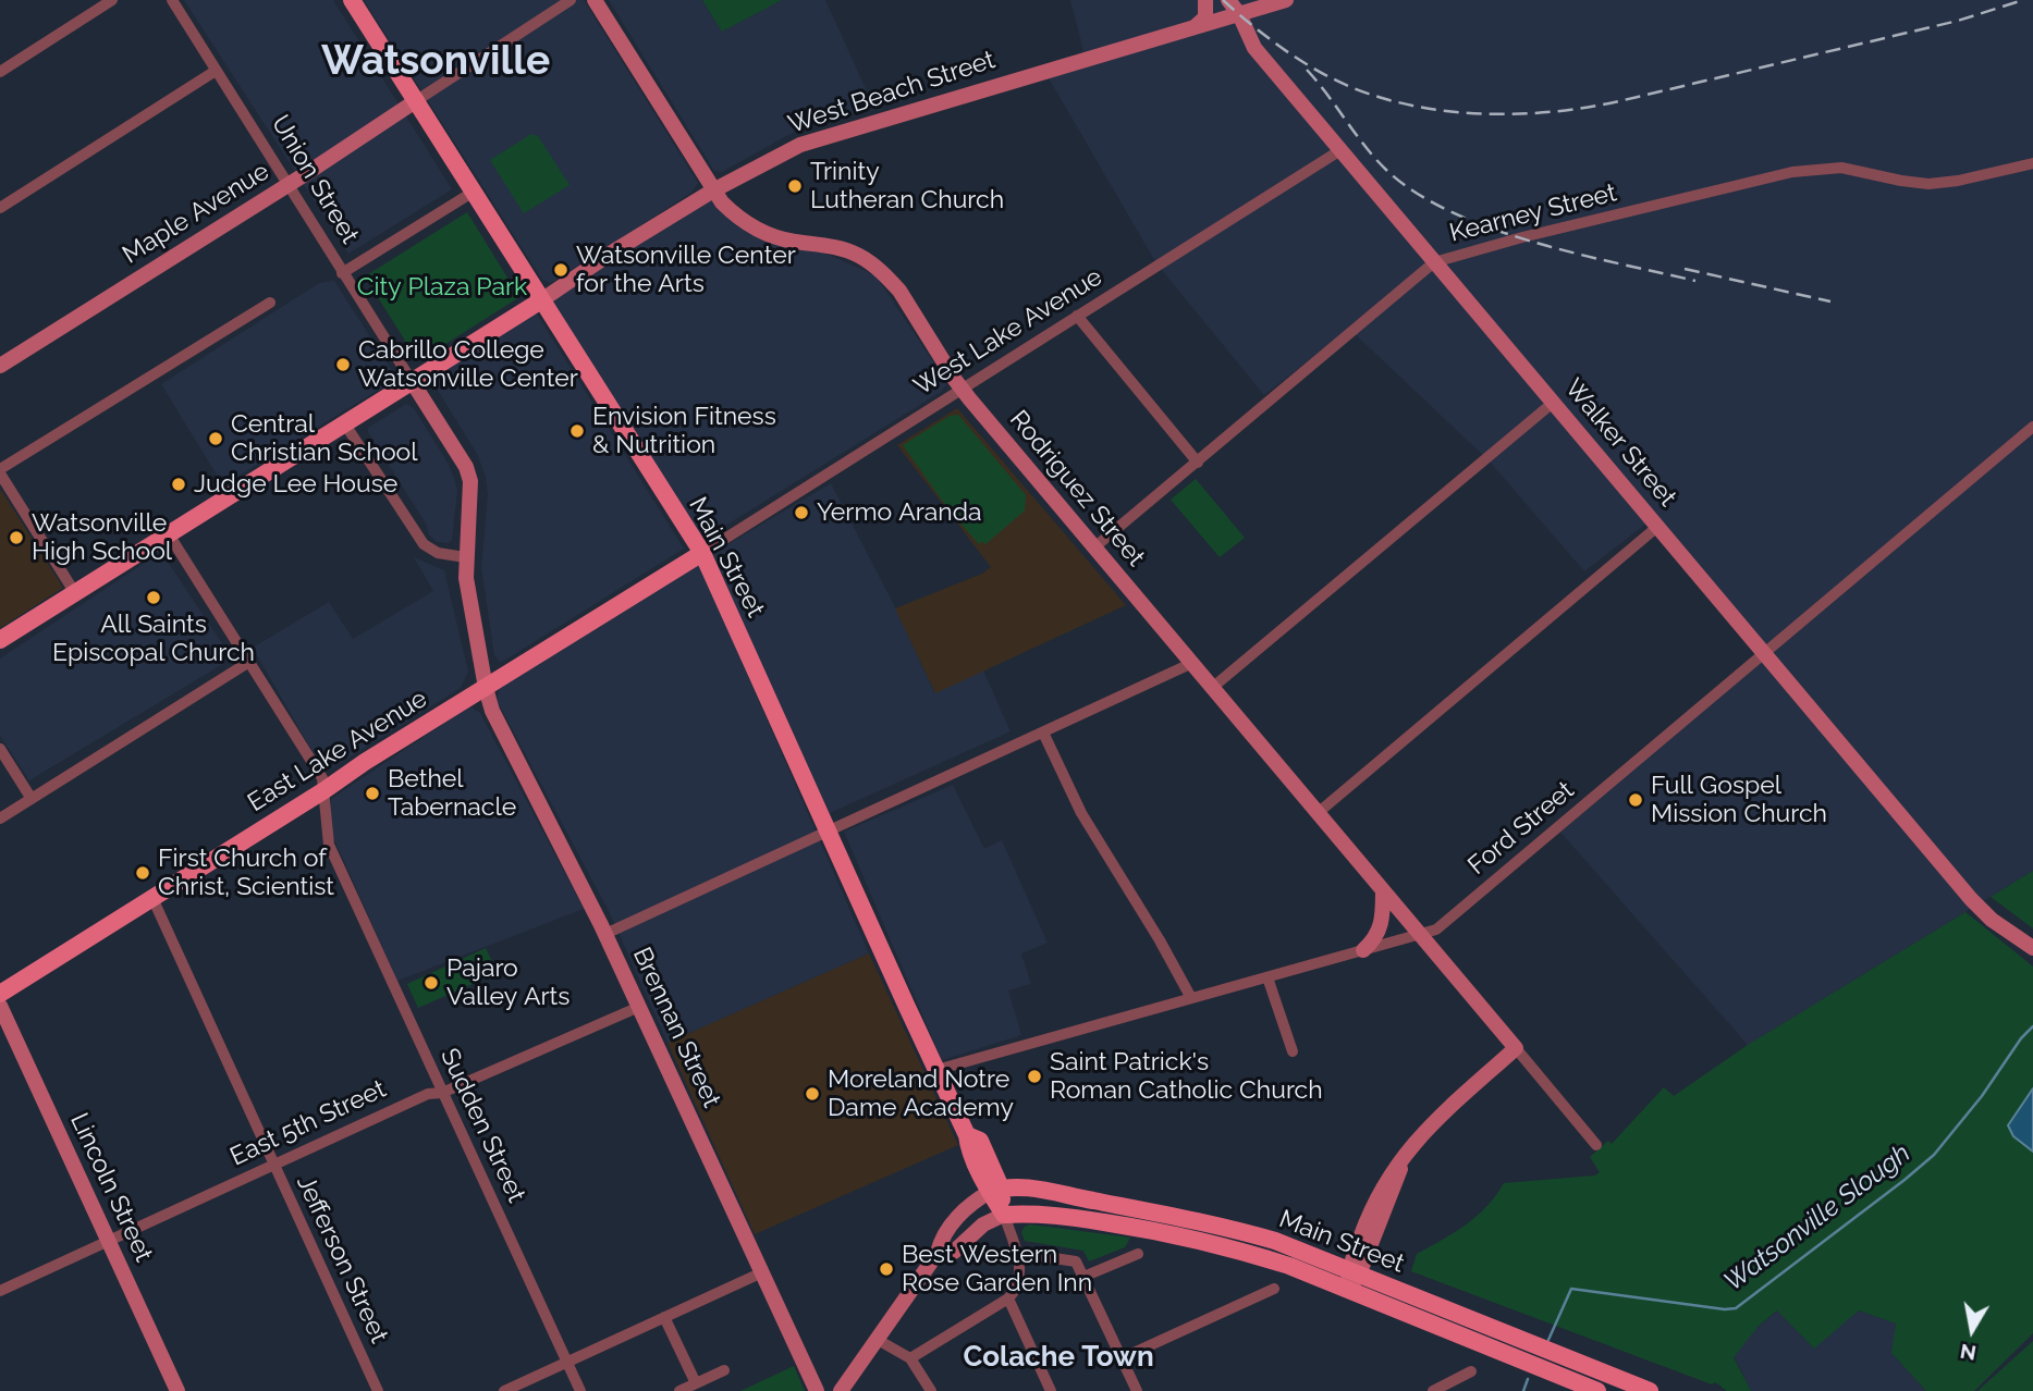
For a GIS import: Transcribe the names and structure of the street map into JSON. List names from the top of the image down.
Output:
{
  "streets": {
    "main road": ["Main Street", "East Lake Avenue"],
    "street": [
      "West Beach Street",
      "Union Street",
      "Maple Avenue",
      "Kearney Street",
      "West Lake Avenue",
      "Walker Street",
      "Rodriguez Street",
      "Ford Street",
      "Brennan Street",
      "East 5th Street",
      "Sudden Street",
      "Lincoln Street",
      "Jefferson Street"
    ]
  },
  "crossings": [
    ["West Beach Street", "Walker Street"],
    ["West Beach Street", "Rodriguez Street"],
    ["West Beach Street", "Main Street"],
    ["Union Street", "Maple Avenue"],
    ["Union Street", "East Lake Avenue"],
    ["Union Street", "Brennan Street"],
    ["Maple Avenue", "Main Street"],
    ["Kearney Street", "Walker Street"],
    ["Kearney Street", "Rodriguez Street"],
    ["West Lake Avenue", "Walker Street"],
    ["West Lake Avenue", "Rodriguez Street"],
    ["West Lake Avenue", "Main Street"],
    ["West Lake Avenue", "East Lake Avenue"],
    ["Walker Street", "Ford Street"],
    ["Rodriguez Street", "Ford Street"],
    ["Main Street", "East Lake Avenue"],
    ["Main Street", "Ford Street"],
    ["East Lake Avenue", "Brennan Street"],
    ["East Lake Avenue", "Sudden Street"],
    ["East Lake Avenue", "Jefferson Street"],
    ["Brennan Street", "East 5th Street"],
    ["East 5th Street", "Sudden Street"],
    ["East 5th Street", "Lincoln Street"],
    ["East 5th Street", "Jefferson Street"]
  ],
  "districts": ["Watsonville", "Colache Town"],
  "water": ["Watsonville Slough"],
  "parks": ["City Plaza Park"],
  "places": [
    "Trinity Lutheran Church",
    "Watsonville Center for the Arts",
    "Cabrillo College Watsonville Center",
    "Envision Fitness & Nutrition",
    "Central Christian School",
    "Judge Lee House",
    "Yermo Aranda",
    "Watsonville High School",
    "All Saints Episcopal Church",
    "Bethel Tabernacle",
    "Full Gospel Mission Church",
    "First Church of Christ, Scientist",
    "Pajaro Valley Arts",
    "Saint Patrick's Roman Catholic Church",
    "Moreland Notre Dame Academy",
    "Best Western Rose Garden Inn"
  ],
  "north": "bottom"
}
